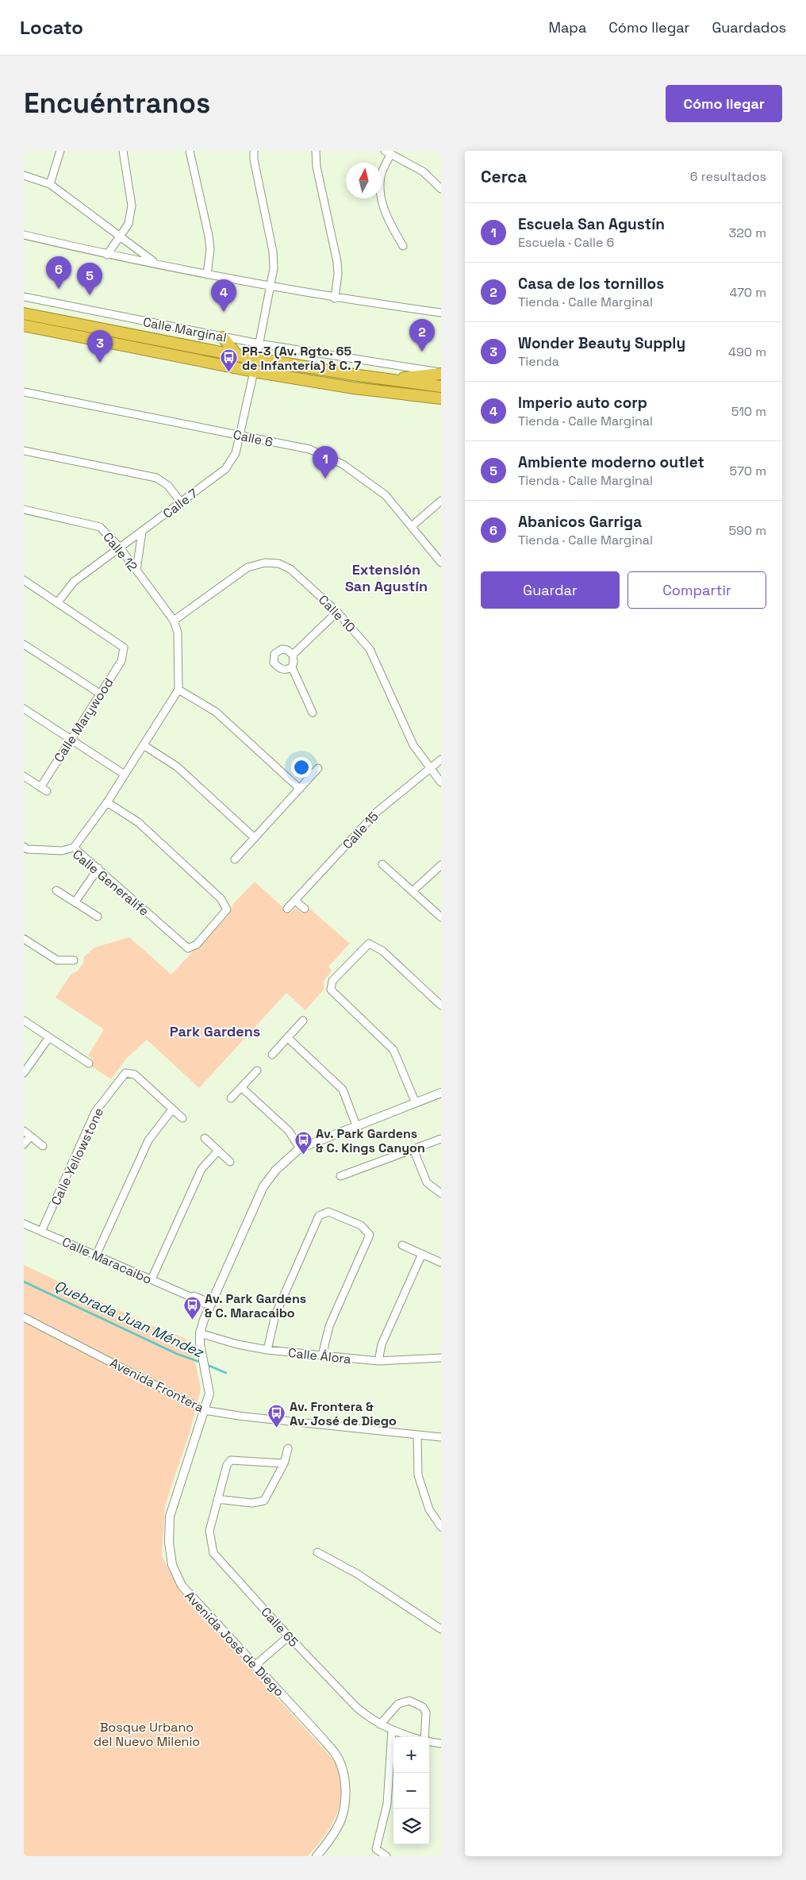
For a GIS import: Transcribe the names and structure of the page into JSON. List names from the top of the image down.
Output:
{
  "streets": {
    "street": [
      "Calle Marginal",
      "Calle 6",
      "Calle 7",
      "Calle 12",
      "Calle 10",
      "Calle Marywood",
      "Calle 15",
      "Calle Generalife",
      "Calle Yellowstone",
      "Calle Maracaibo",
      "Calle Álora",
      "Avenida Frontera",
      "Calle 65",
      "Avenida José de Diego"
    ]
  },
  "crossings": [
    ["Calle 6", "Calle 7"],
    ["Calle 7", "Calle 12"],
    ["Calle 7", "Calle Marywood"],
    ["Calle 12", "Calle 10"],
    ["Calle 10", "Calle 15"],
    ["Calle Yellowstone", "Calle Maracaibo"],
    ["Calle Álora", "Avenida José de Diego"],
    ["Avenida Frontera", "Avenida José de Diego"]
  ],
  "districts": ["Extensión San Agustín", "Park Gardens"],
  "water": ["Quebrada Juan Méndez"],
  "parks": ["Bosque Urbano del Nuevo Milenio"],
  "places": {
    "bus stop": [
      "PR-3 (Av. Rgto. 65 de Infantería) & C. 7",
      "Av. Park Gardens & C. Kings Canyon",
      "Av. Park Gardens & C. Maracaibo",
      "Av. Frontera & Av. José de Diego"
    ]
  },
  "north": "top",
  "page": {
    "header": "Locato",
    "nav": ["Mapa", "Cómo llegar", "Guardados"],
    "buttons": [
      "Cómo llegar",
      ["Guardar", "Compartir"]
    ],
    "title": "Encuéntranos",
    "heading": ["Cerca", "6 resultados"],
    "list": [
      {
        "mark": "1",
        "name": "Escuela San Agustín",
        "note": "Escuela · Calle 6",
        "value": "320 m"
      },
      {
        "mark": "2",
        "name": "Casa de los tornillos",
        "note": "Tienda · Calle Marginal",
        "value": "470 m"
      },
      {
        "mark": "3",
        "name": "Wonder Beauty Supply",
        "note": "Tienda",
        "value": "490 m"
      },
      {
        "mark": "4",
        "name": "Imperio auto corp",
        "note": "Tienda · Calle Marginal",
        "value": "510 m"
      },
      {
        "mark": "5",
        "name": "Ambiente moderno outlet",
        "note": "Tienda · Calle Marginal",
        "value": "570 m"
      },
      {
        "mark": "6",
        "name": "Abanicos Garriga",
        "note": "Tienda · Calle Marginal",
        "value": "590 m"
      }
    ],
    "pins": [
      "6",
      "5",
      "4",
      "2",
      "3",
      "1"
    ],
    "map_buttons": ["+", "−"]
  }
}
